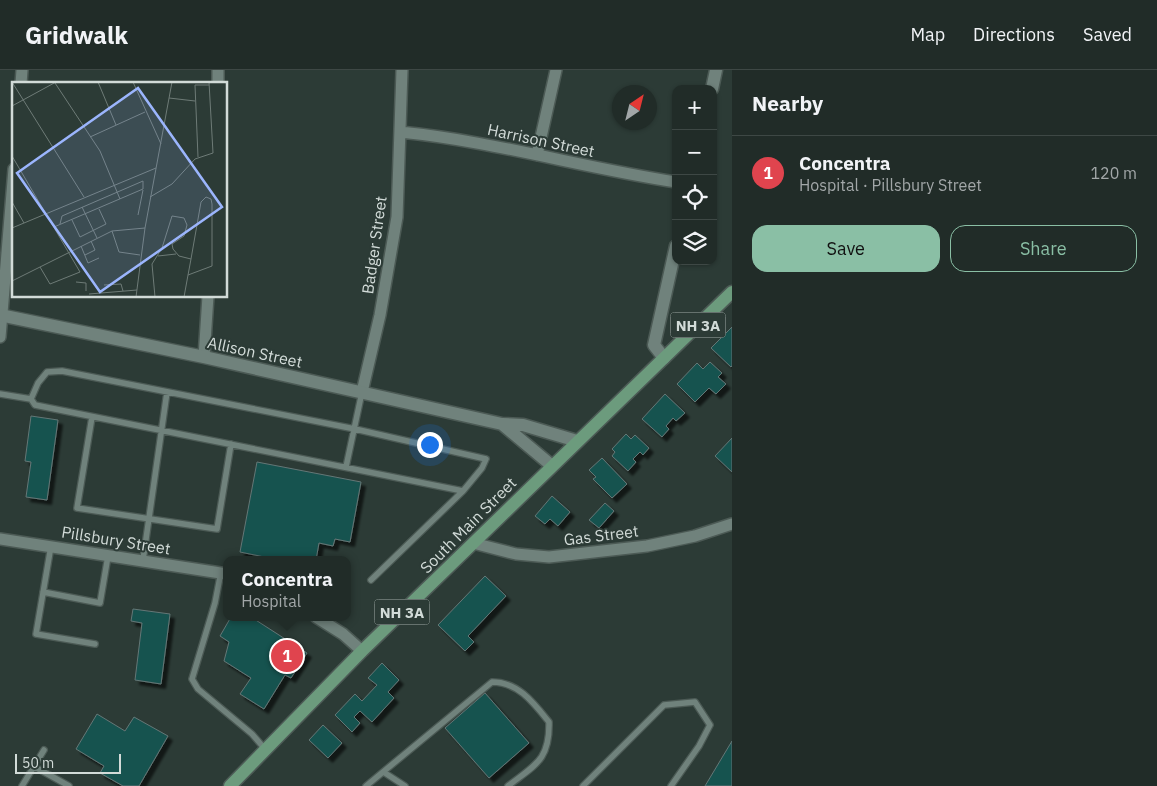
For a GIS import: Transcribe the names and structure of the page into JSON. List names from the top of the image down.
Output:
{
  "streets": {
    "main road": ["NH 3A", "South Main Street"],
    "street": [
      "Harrison Street",
      "Badger Street",
      "Allison Street",
      "Gas Street",
      "Pillsbury Street"
    ]
  },
  "crossings": [
    ["Harrison Street", "Badger Street"],
    ["Badger Street", "Allison Street"],
    ["Allison Street", "South Main Street"],
    ["South Main Street", "Gas Street"]
  ],
  "scale_bar": "50 m",
  "north": "top right",
  "page": {
    "header": "Gridwalk",
    "nav": ["Map", "Directions", "Saved"],
    "heading": "Nearby",
    "map_buttons": ["+", "−"],
    "list": [
      {
        "mark": "1",
        "name": "Concentra",
        "note": "Hospital · Pillsbury Street",
        "value": "120 m"
      }
    ],
    "buttons": ["Save", "Share"],
    "popup": ["Concentra", "Hospital"],
    "pins": "1",
    "scale": "50 m"
  }
}
